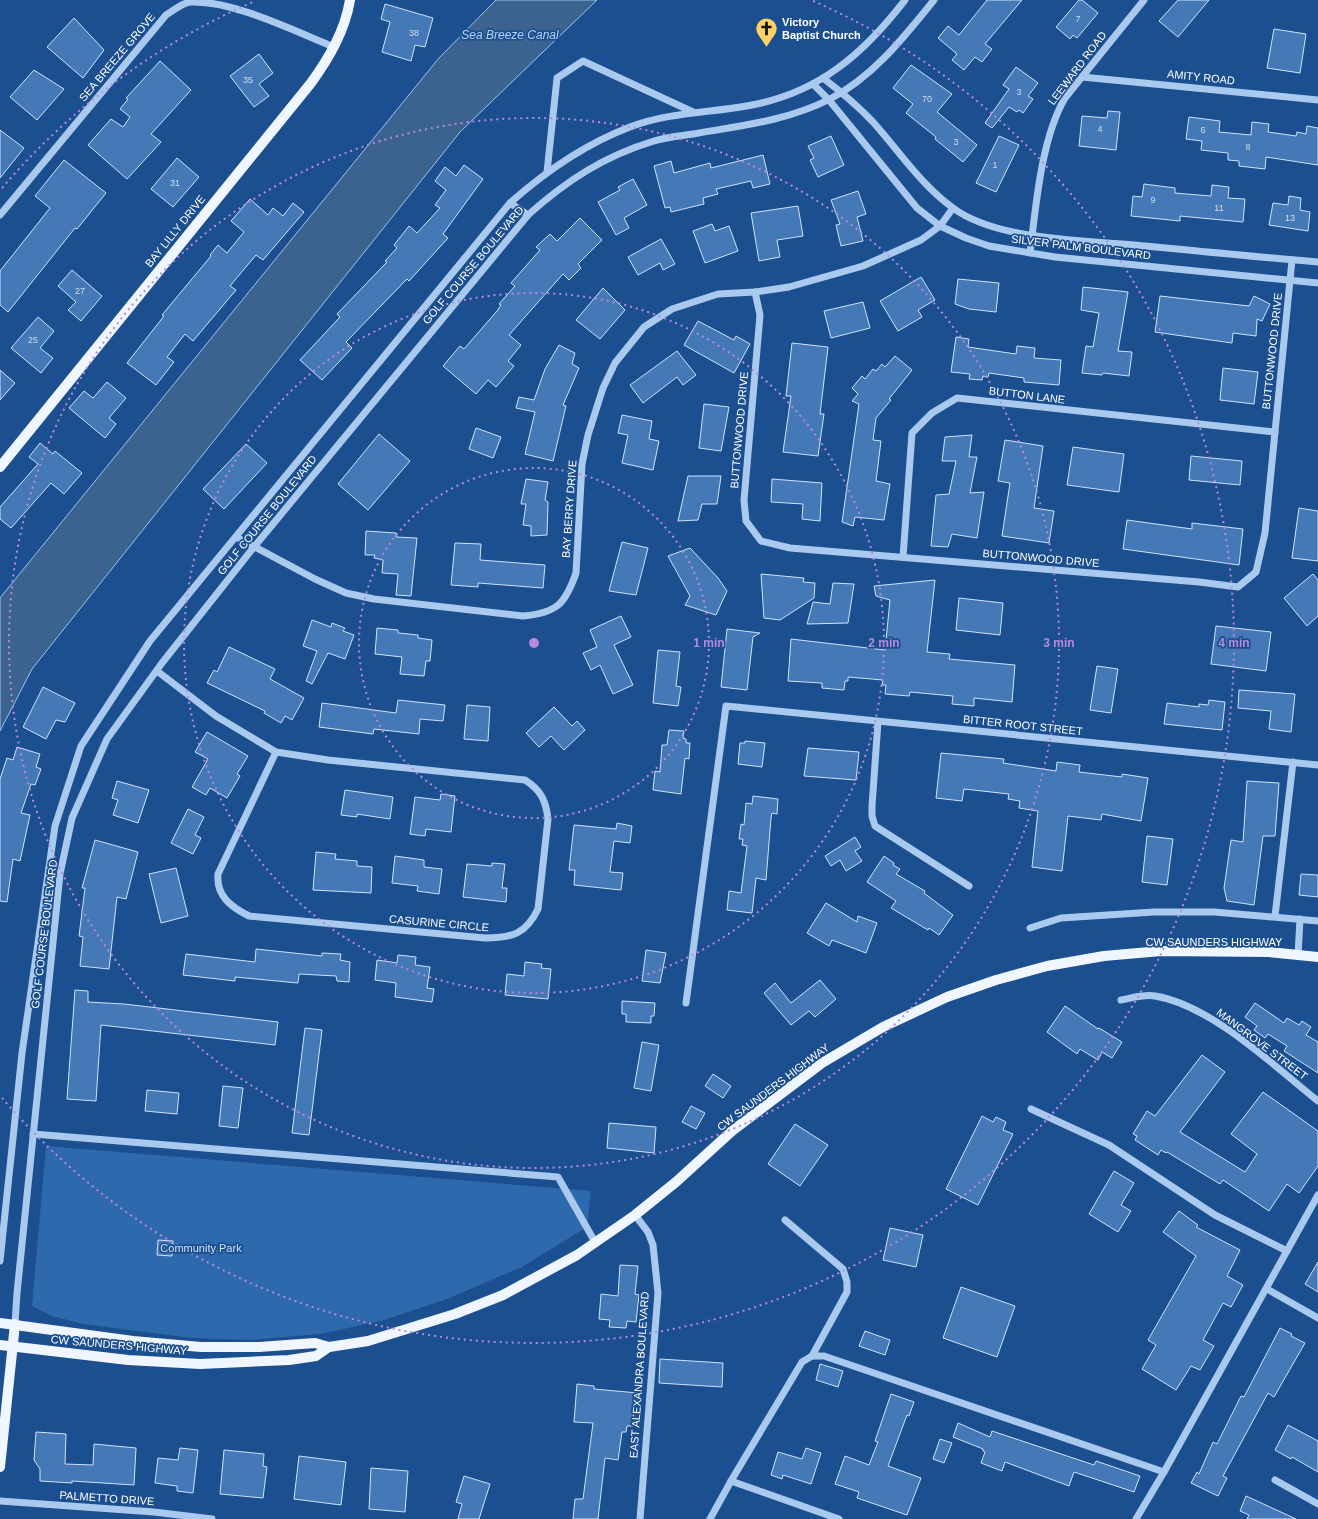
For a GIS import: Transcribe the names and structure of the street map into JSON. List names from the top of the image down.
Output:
{
  "streets": {
    "main road": ["BAY LILLY DRIVE", "CW SAUNDERS HIGHWAY"],
    "street": [
      "SEA BREEZE GROVE",
      "LEEWARD ROAD",
      "AMITY ROAD",
      "SILVER PALM BOULEVARD",
      "GOLF COURSE BOULEVARD",
      "BUTTONWOOD DRIVE",
      "BUTTON LANE",
      "BAY BERRY DRIVE",
      "BITTER ROOT STREET",
      "CASURINE CIRCLE",
      "MANGROVE STREET",
      "EAST ALEXANDRA BOULEVARD",
      "PALMETTO DRIVE"
    ]
  },
  "crossings": [
    ["SEA BREEZE GROVE", "BAY LILLY DRIVE"],
    ["LEEWARD ROAD", "AMITY ROAD"],
    ["LEEWARD ROAD", "SILVER PALM BOULEVARD"],
    ["SILVER PALM BOULEVARD", "GOLF COURSE BOULEVARD"],
    ["SILVER PALM BOULEVARD", "BUTTONWOOD DRIVE"],
    ["SILVER PALM BOULEVARD", "BAY BERRY DRIVE"],
    ["GOLF COURSE BOULEVARD", "BAY BERRY DRIVE"],
    ["GOLF COURSE BOULEVARD", "CASURINE CIRCLE"],
    ["GOLF COURSE BOULEVARD", "CW SAUNDERS HIGHWAY"],
    ["BUTTONWOOD DRIVE", "BUTTON LANE"],
    ["BUTTONWOOD DRIVE", "BAY BERRY DRIVE"],
    ["CW SAUNDERS HIGHWAY", "EAST ALEXANDRA BOULEVARD"]
  ],
  "water": ["Sea Breeze Canal"],
  "parks": ["Community Park"],
  "places": {
    "church": ["Victory Baptist Church"]
  },
  "house_numbers": [
    "7",
    "38",
    "35",
    "3",
    "70",
    "4",
    "6",
    "3",
    "8",
    "1",
    "31",
    "9",
    "11",
    "13",
    "27",
    "25"
  ],
  "rings": [
    "1 min",
    "2 min",
    "3 min",
    "4 min"
  ]
}
